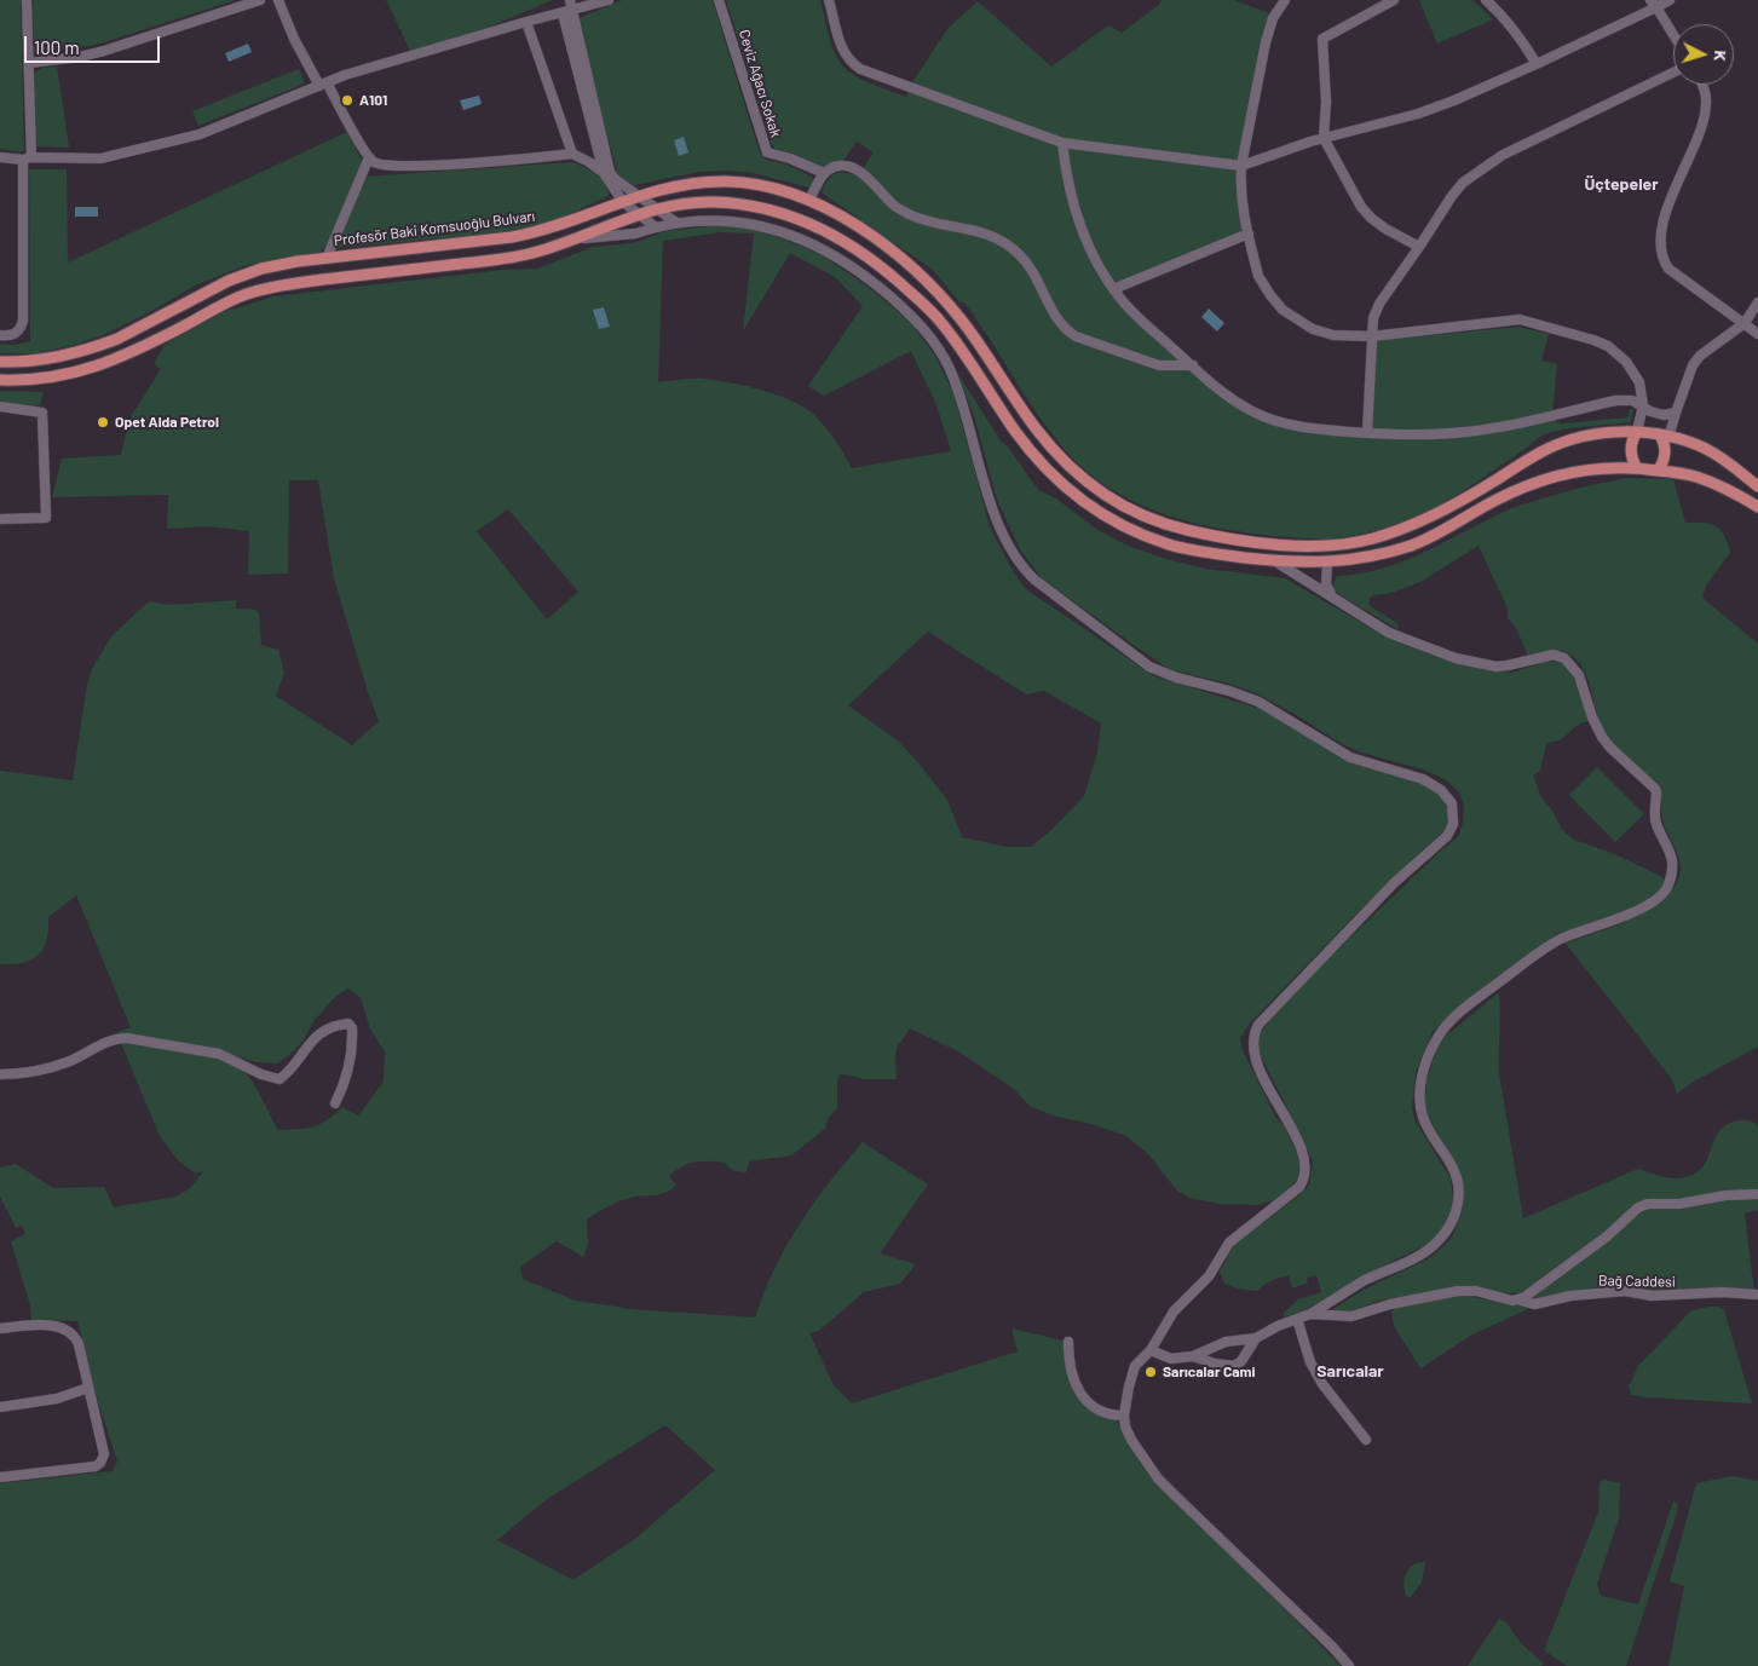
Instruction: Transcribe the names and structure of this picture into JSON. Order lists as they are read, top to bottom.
{
  "streets": {
    "main road": ["Profesör Baki Komsuoğlu Bulvarı"],
    "street": ["Ceviz Ağacı Sokak", "Bağ Caddesi"]
  },
  "districts": ["Üçtepeler", "Sarıcalar"],
  "places": ["A101", "Opet Alda Petrol", "Sarıcalar Cami"],
  "scale_bar": "100 m",
  "north": "right"
}
